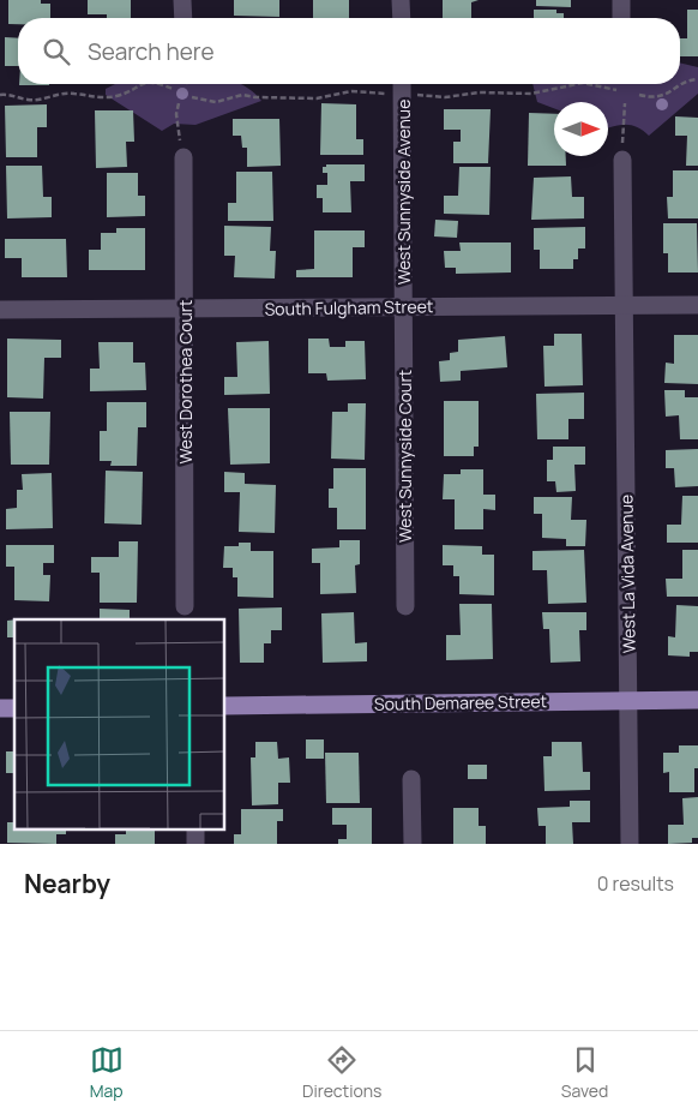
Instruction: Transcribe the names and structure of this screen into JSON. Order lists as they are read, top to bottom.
{
  "streets": {
    "main road": ["South Demaree Street"],
    "street": [
      "West Sunnyside Avenue",
      "South Fulgham Street",
      "West Dorothea Court",
      "West Sunnyside Court",
      "West La Vida Avenue"
    ]
  },
  "crossings": [
    ["West Sunnyside Avenue", "South Fulgham Street"],
    ["West Sunnyside Avenue", "West Sunnyside Court"],
    ["South Fulgham Street", "West Dorothea Court"],
    ["South Fulgham Street", "West Sunnyside Court"],
    ["South Fulgham Street", "West La Vida Avenue"],
    ["West La Vida Avenue", "South Demaree Street"]
  ],
  "north": "right",
  "page": {
    "search": "Search here",
    "heading": ["Nearby", "0 results"],
    "nav": ["Map", "Directions", "Saved"]
  }
}
